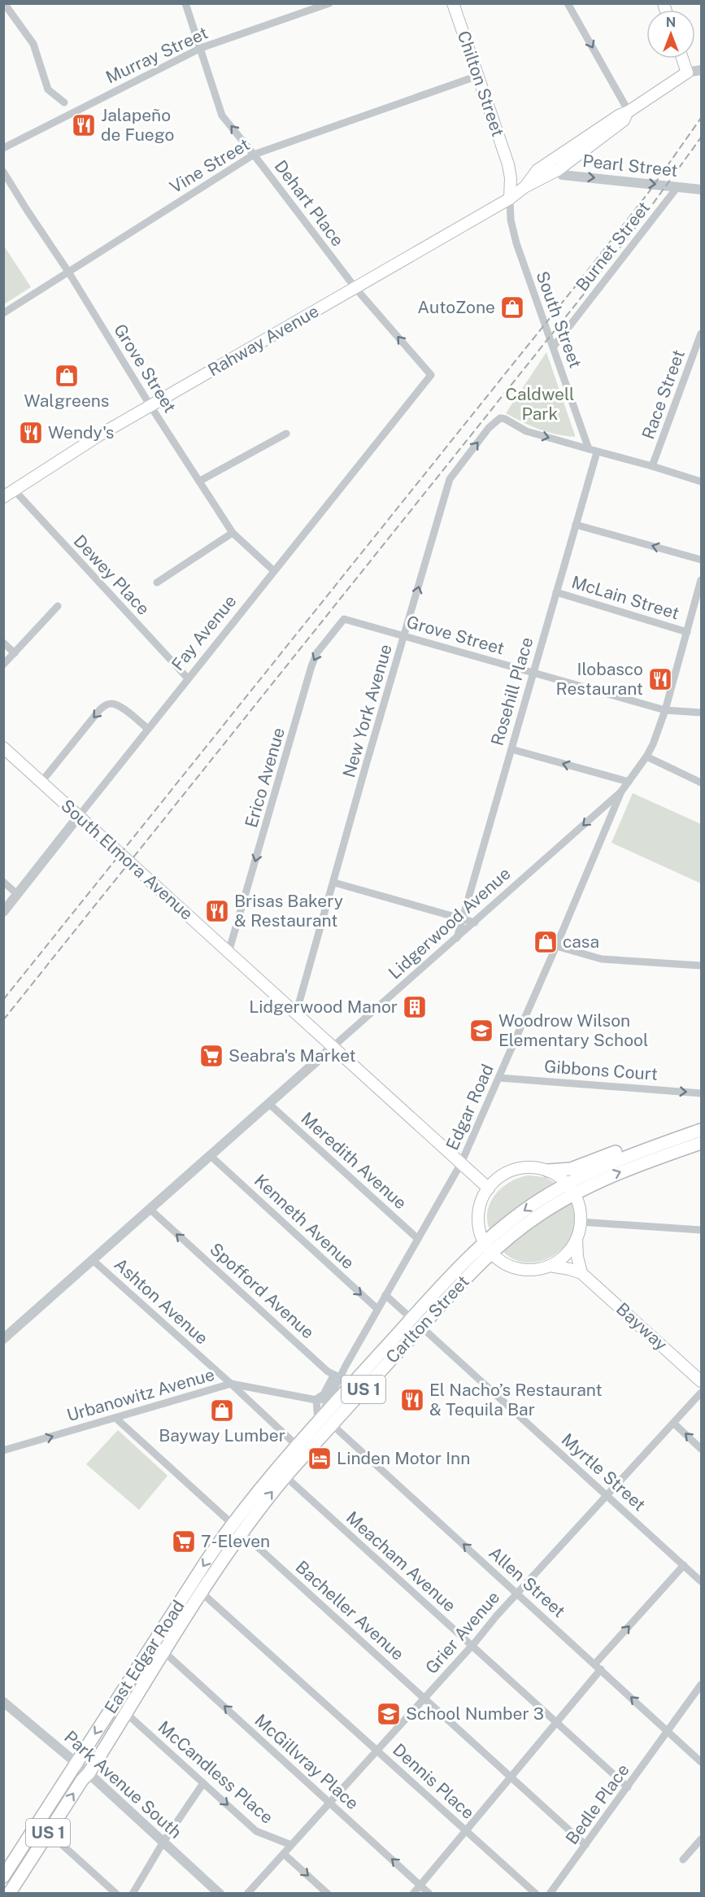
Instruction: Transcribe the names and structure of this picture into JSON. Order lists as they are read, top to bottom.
{
  "streets": {
    "highway": ["Carlton Street", "US 1", "East Edgar Road"],
    "main road": [
      "Chilton Street",
      "Rahway Avenue",
      "South Elmora Avenue",
      "Bayway"
    ],
    "street": [
      "Murray Street",
      "Vine Street",
      "Pearl Street",
      "Dehart Place",
      "Burnet Street",
      "South Street",
      "Grove Street",
      "Race Street",
      "Dewey Place",
      "McLain Street",
      "Fay Avenue",
      "Rosehill Place",
      "New York Avenue",
      "Erico Avenue",
      "Lidgerwood Avenue",
      "Gibbons Court",
      "Edgar Road",
      "Meredith Avenue",
      "Kenneth Avenue",
      "Spofford Avenue",
      "Ashton Avenue",
      "Urbanowitz Avenue",
      "Myrtle Street",
      "Meacham Avenue",
      "Allen Street",
      "Bacheller Avenue",
      "Grier Avenue",
      "McGillvray Place",
      "McCandless Place",
      "Dennis Place",
      "Park Avenue South",
      "Bedle Place"
    ]
  },
  "crossings": [
    ["Murray Street", "Dehart Place"],
    ["Chilton Street", "Vine Street"],
    ["Chilton Street", "South Street"],
    ["Chilton Street", "Rahway Avenue"],
    ["Vine Street", "Dehart Place"],
    ["Vine Street", "Grove Street"],
    ["Pearl Street", "Burnet Street"],
    ["Pearl Street", "Rahway Avenue"],
    ["Dehart Place", "Rahway Avenue"],
    ["Dehart Place", "Fay Avenue"],
    ["Burnet Street", "South Street"],
    ["South Street", "Rahway Avenue"],
    ["South Street", "Rosehill Place"],
    ["South Street", "New York Avenue"],
    ["Rahway Avenue", "Grove Street"],
    ["Rahway Avenue", "Dewey Place"],
    ["Grove Street", "Fay Avenue"],
    ["Grove Street", "Rosehill Place"],
    ["Grove Street", "New York Avenue"],
    ["Grove Street", "Erico Avenue"],
    ["Dewey Place", "Fay Avenue"],
    ["McLain Street", "Rosehill Place"],
    ["Fay Avenue", "South Elmora Avenue"],
    ["Rosehill Place", "New York Avenue"],
    ["Rosehill Place", "Lidgerwood Avenue"],
    ["New York Avenue", "South Elmora Avenue"],
    ["Erico Avenue", "South Elmora Avenue"],
    ["South Elmora Avenue", "Lidgerwood Avenue"],
    ["South Elmora Avenue", "Edgar Road"],
    ["Lidgerwood Avenue", "Edgar Road"],
    ["Lidgerwood Avenue", "Meredith Avenue"],
    ["Lidgerwood Avenue", "Kenneth Avenue"],
    ["Lidgerwood Avenue", "Spofford Avenue"],
    ["Lidgerwood Avenue", "Ashton Avenue"],
    ["Gibbons Court", "Edgar Road"],
    ["Edgar Road", "Meredith Avenue"],
    ["Edgar Road", "Kenneth Avenue"],
    ["Edgar Road", "Spofford Avenue"],
    ["Edgar Road", "US 1"],
    ["Edgar Road", "Urbanowitz Avenue"],
    ["Edgar Road", "Myrtle Street"],
    ["Ashton Avenue", "US 1"],
    ["Ashton Avenue", "Urbanowitz Avenue"],
    ["Ashton Avenue", "East Edgar Road"],
    ["Carlton Street", "US 1"],
    ["Carlton Street", "Myrtle Street"],
    ["Carlton Street", "Meacham Avenue"],
    ["Carlton Street", "Allen Street"],
    ["Carlton Street", "Bacheller Avenue"],
    ["Carlton Street", "East Edgar Road"],
    ["US 1", "Urbanowitz Avenue"],
    ["US 1", "Myrtle Street"],
    ["US 1", "East Edgar Road"],
    ["Urbanowitz Avenue", "Bacheller Avenue"],
    ["Myrtle Street", "Grier Avenue"],
    ["Meacham Avenue", "Grier Avenue"],
    ["Meacham Avenue", "Bedle Place"],
    ["Allen Street", "Grier Avenue"],
    ["Allen Street", "Bedle Place"],
    ["Bacheller Avenue", "Grier Avenue"],
    ["Bacheller Avenue", "East Edgar Road"],
    ["Bacheller Avenue", "Bedle Place"],
    ["Grier Avenue", "McGillvray Place"],
    ["Grier Avenue", "McCandless Place"],
    ["Grier Avenue", "Dennis Place"],
    ["East Edgar Road", "McGillvray Place"],
    ["East Edgar Road", "McCandless Place"],
    ["East Edgar Road", "Dennis Place"],
    ["East Edgar Road", "Park Avenue South"]
  ],
  "one_way": [
    "Pearl Street",
    "Dehart Place",
    "Erico Avenue",
    "Gibbons Court",
    "Kenneth Avenue",
    "Spofford Avenue",
    "Allen Street",
    "McGillvray Place",
    "McCandless Place"
  ],
  "parks": ["Caldwell Park"],
  "places": {
    "restaurant": [
      "Jalapeño de Fuego",
      "Wendy's",
      "Ilobasco Restaurant",
      "Brisas Bakery & Restaurant",
      "El Nacho’s Restaurant & Tequila Bar"
    ],
    "shop": [
      "AutoZone",
      "Walgreens",
      "casa",
      "Bayway Lumber"
    ],
    "building": ["Lidgerwood Manor"],
    "school or university": ["Woodrow Wilson Elementary School", "School Number 3"],
    "supermarket": ["Seabra's Market", "7-Eleven"],
    "hotel": ["Linden Motor Inn"]
  },
  "north": "top"
}
